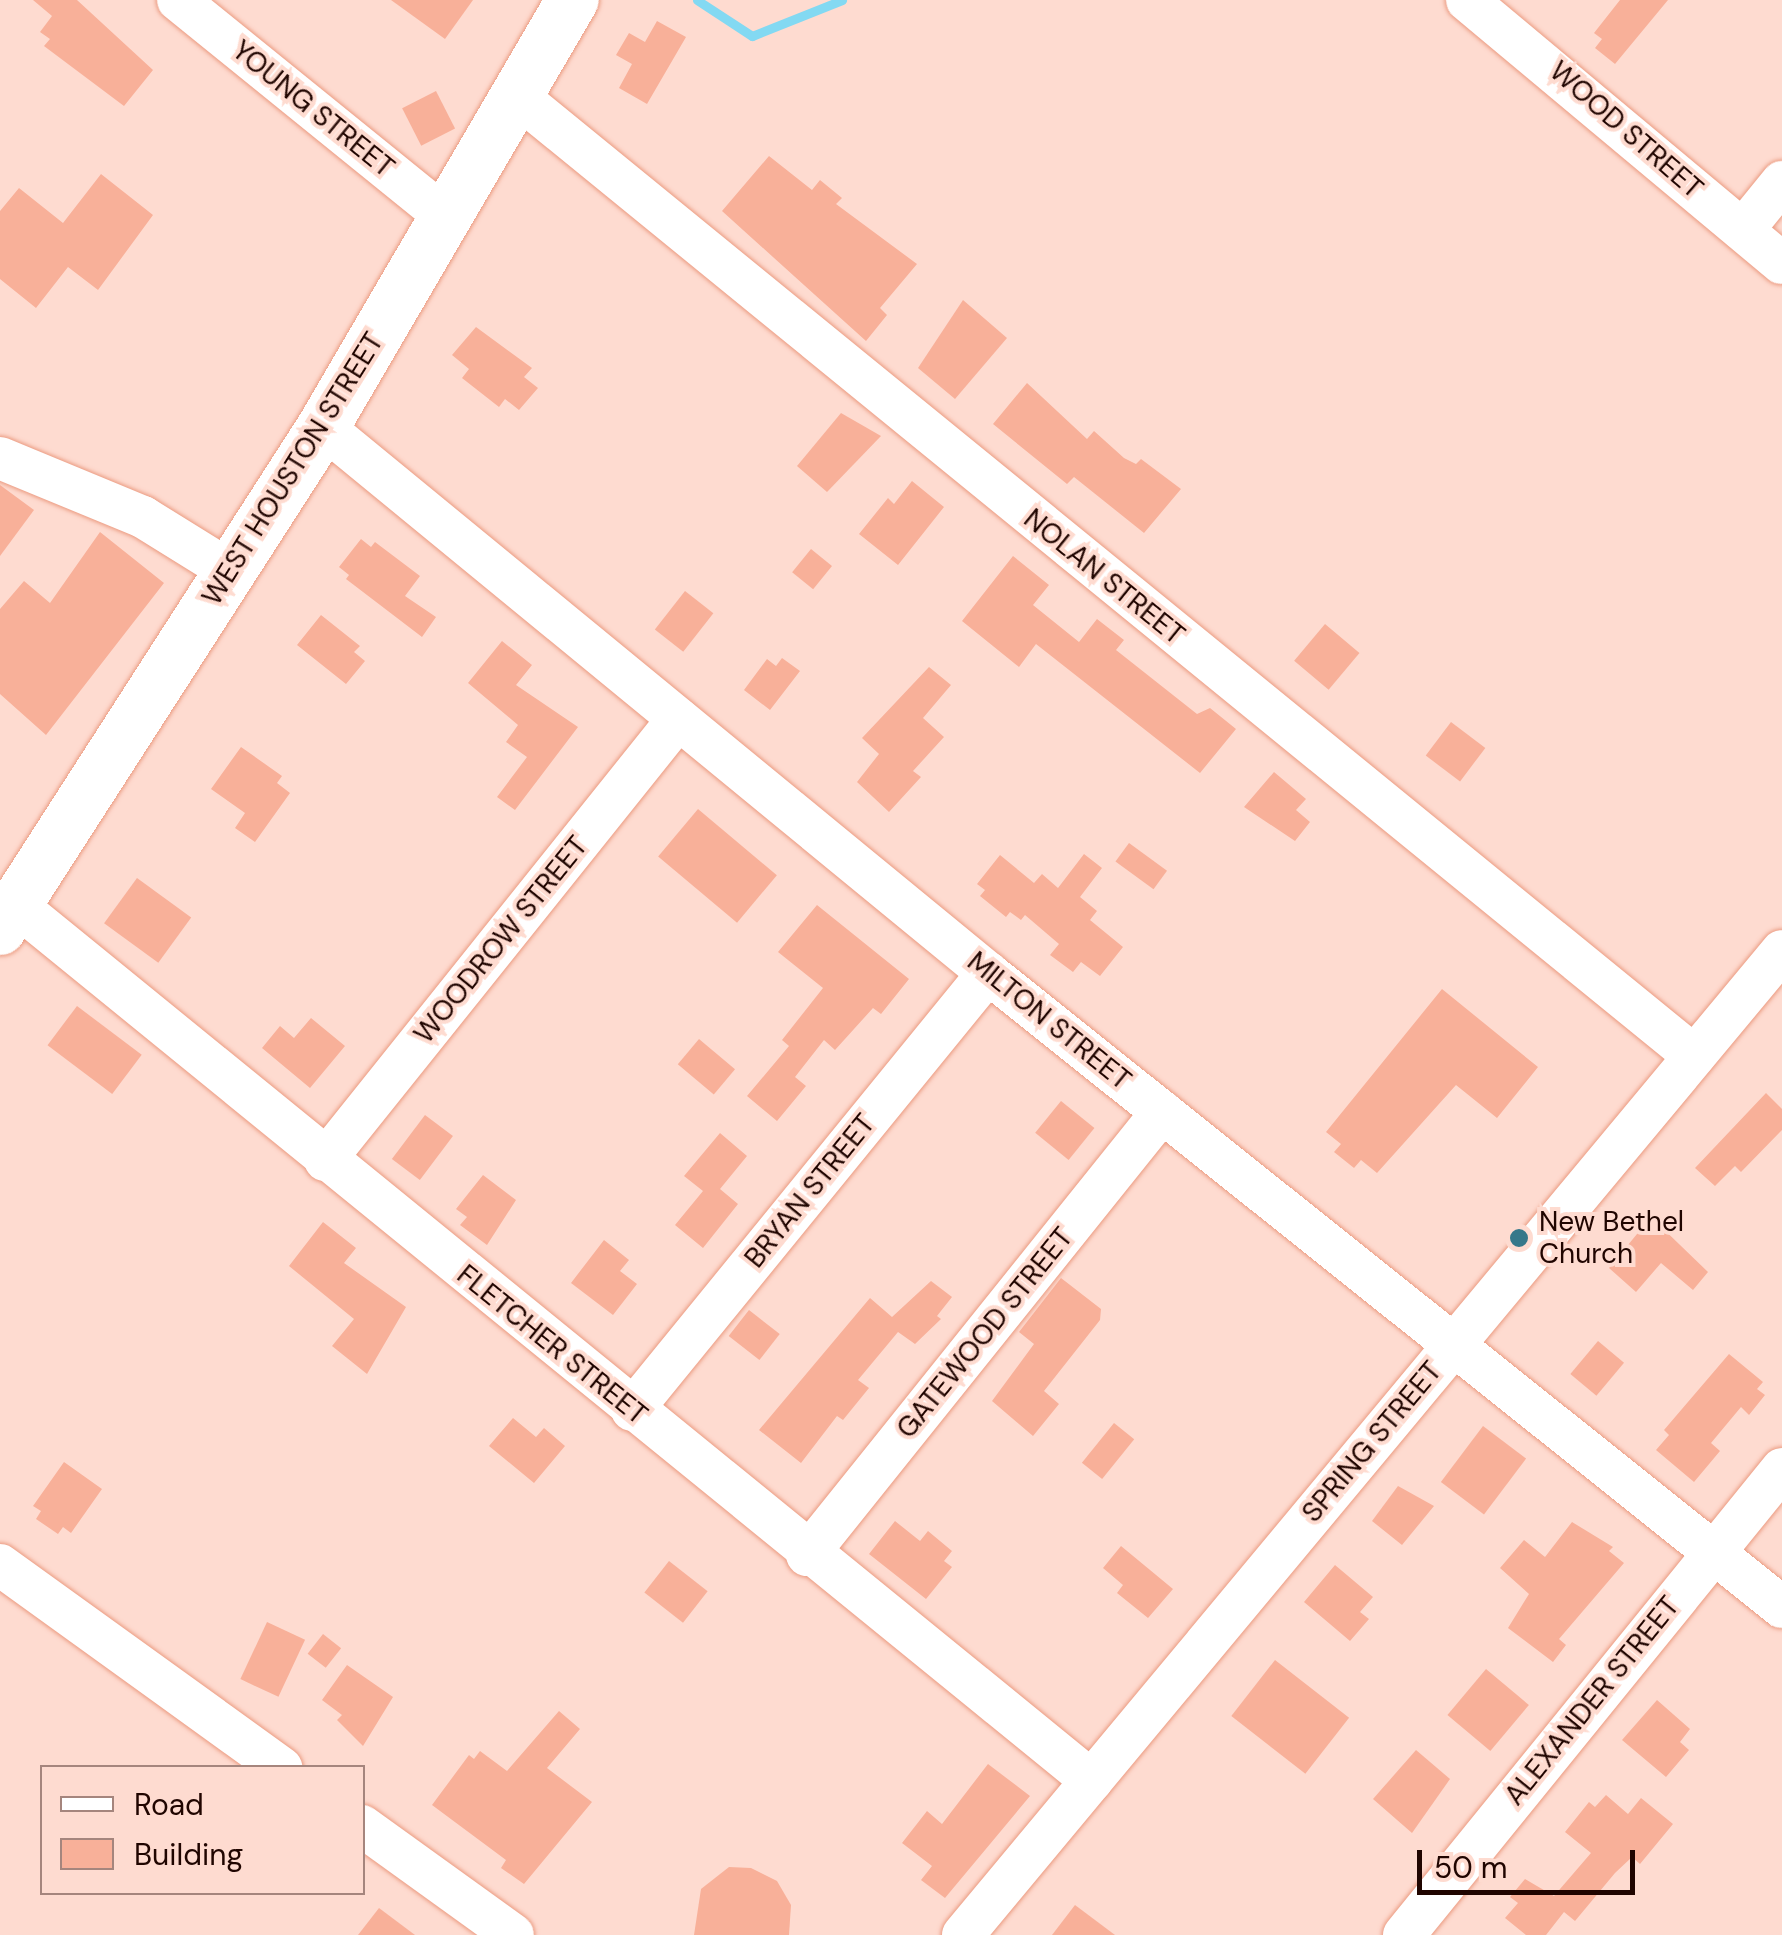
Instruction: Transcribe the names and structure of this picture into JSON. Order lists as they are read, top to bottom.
{
  "streets": {
    "main road": ["WEST HOUSTON STREET"],
    "street": [
      "YOUNG STREET",
      "WOOD STREET",
      "NOLAN STREET",
      "WOODROW STREET",
      "MILTON STREET",
      "BRYAN STREET",
      "GATEWOOD STREET",
      "FLETCHER STREET",
      "SPRING STREET",
      "ALEXANDER STREET"
    ]
  },
  "crossings": [
    ["YOUNG STREET", "WEST HOUSTON STREET"],
    ["WEST HOUSTON STREET", "NOLAN STREET"],
    ["WEST HOUSTON STREET", "MILTON STREET"],
    ["WEST HOUSTON STREET", "FLETCHER STREET"],
    ["NOLAN STREET", "SPRING STREET"],
    ["WOODROW STREET", "MILTON STREET"],
    ["WOODROW STREET", "FLETCHER STREET"],
    ["MILTON STREET", "BRYAN STREET"],
    ["MILTON STREET", "GATEWOOD STREET"],
    ["MILTON STREET", "SPRING STREET"],
    ["MILTON STREET", "ALEXANDER STREET"],
    ["BRYAN STREET", "FLETCHER STREET"],
    ["GATEWOOD STREET", "FLETCHER STREET"],
    ["FLETCHER STREET", "SPRING STREET"]
  ],
  "places": ["New Bethel Church"],
  "legend": ["Road", "Building"],
  "scale_bar": "50 m"
}
